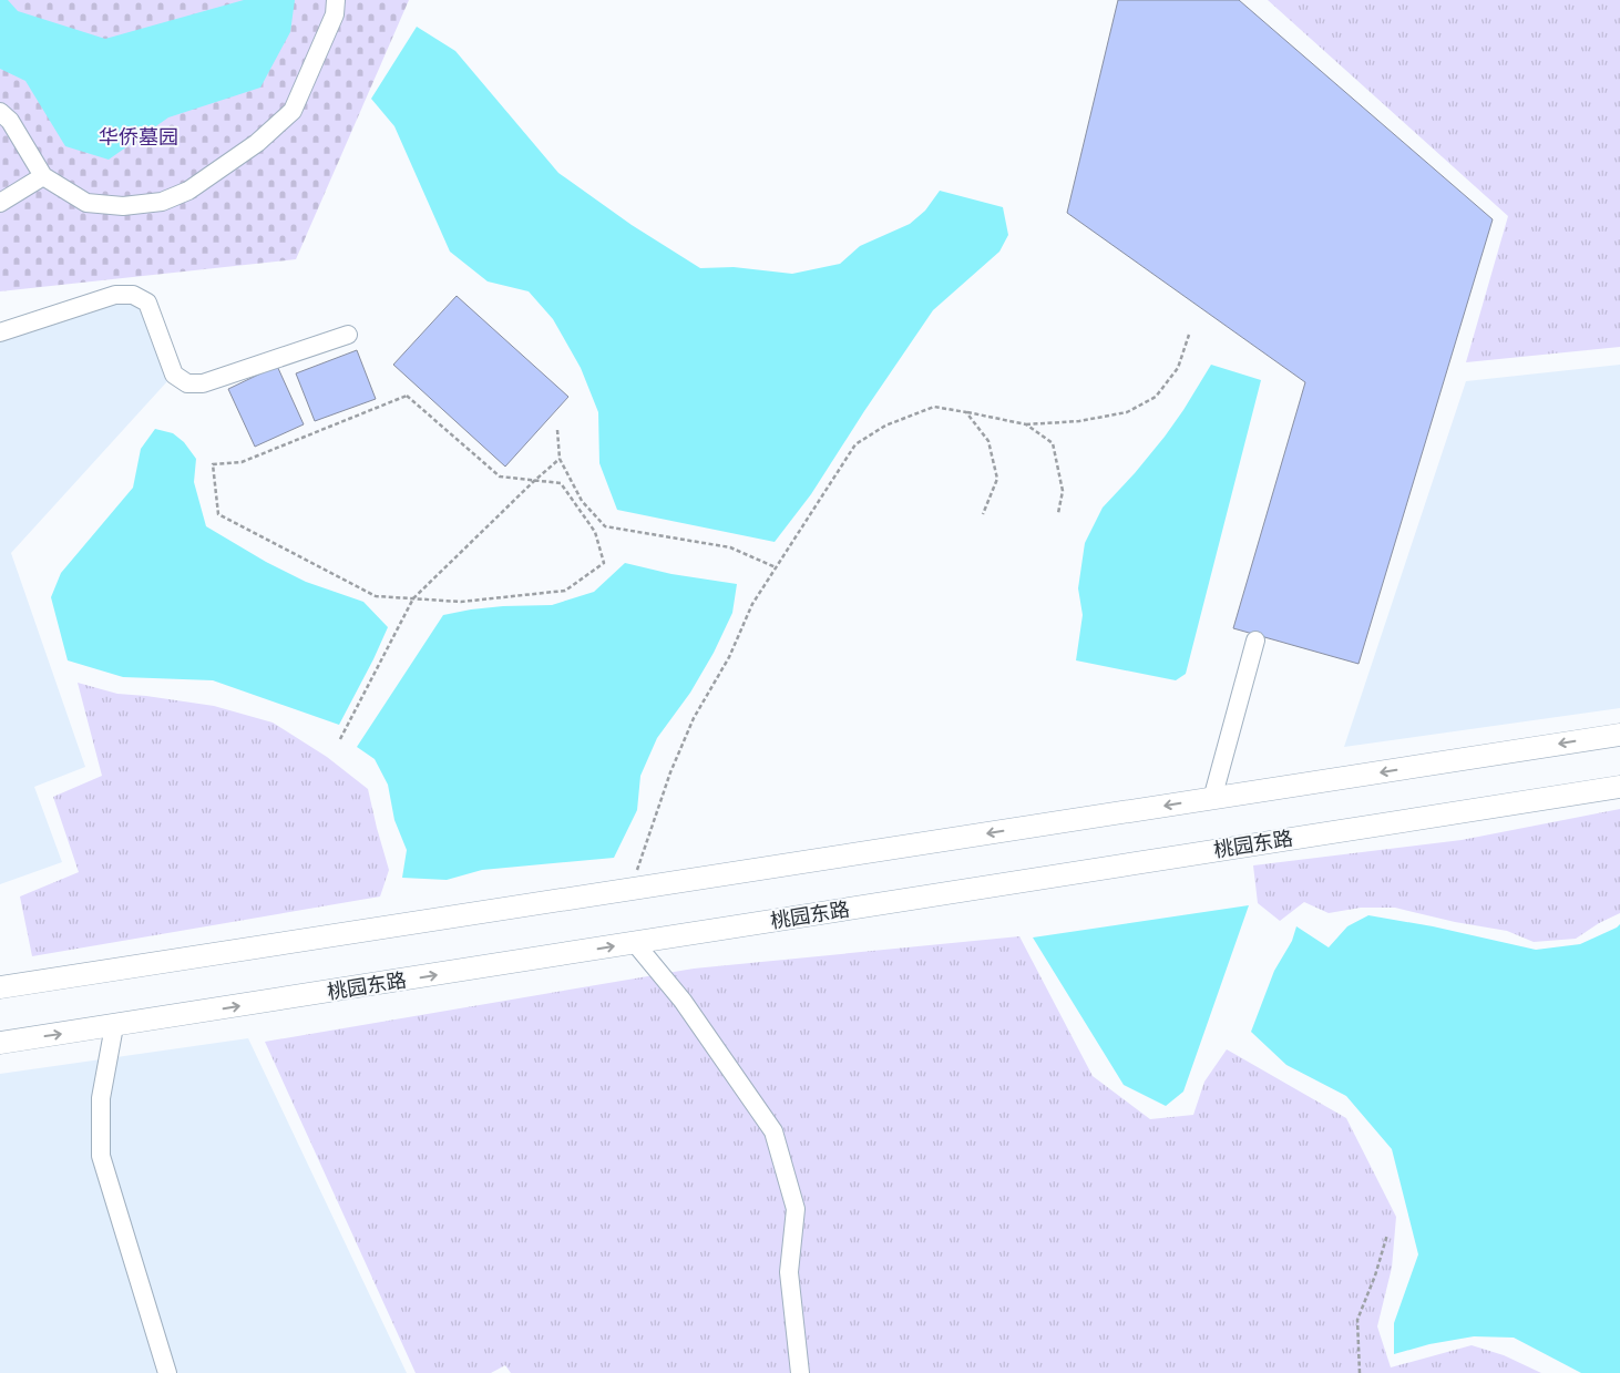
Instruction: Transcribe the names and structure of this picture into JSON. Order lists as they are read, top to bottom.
{
  "streets": {
    "main road": ["桃园东路"]
  },
  "parks": ["华侨墓园"]
}
